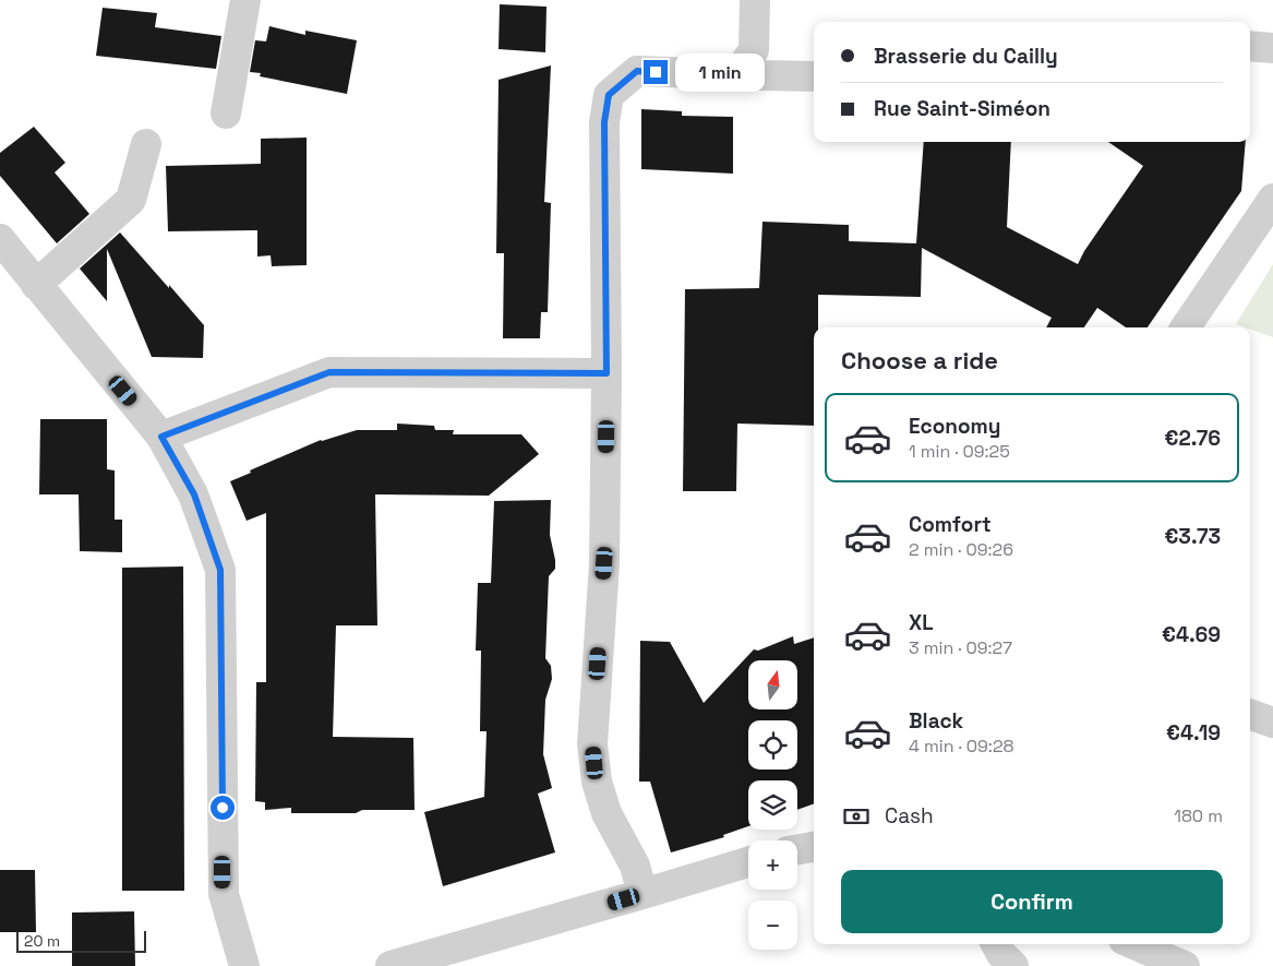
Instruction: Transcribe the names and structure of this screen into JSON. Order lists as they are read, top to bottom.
{
  "scale_bar": "20 m",
  "north": "top",
  "page": {
    "banner": ["Brasserie du Cailly", "Rue Saint-Siméon"],
    "bubble": "1 min",
    "heading": "Choose a ride",
    "list": [
      {
        "name": "Economy",
        "note": "1 min · 09:25",
        "value": "€2.76"
      },
      {
        "name": "Comfort",
        "note": "2 min · 09:26",
        "value": "€3.73"
      },
      {
        "name": "XL",
        "note": "3 min · 09:27",
        "value": "€4.69"
      },
      {
        "name": "Black",
        "note": "4 min · 09:28",
        "value": "€4.19"
      }
    ],
    "map_buttons": ["+", "−"],
    "pay": ["Cash", "180 m"],
    "buttons": "Confirm",
    "scale": "20 m"
  }
}
